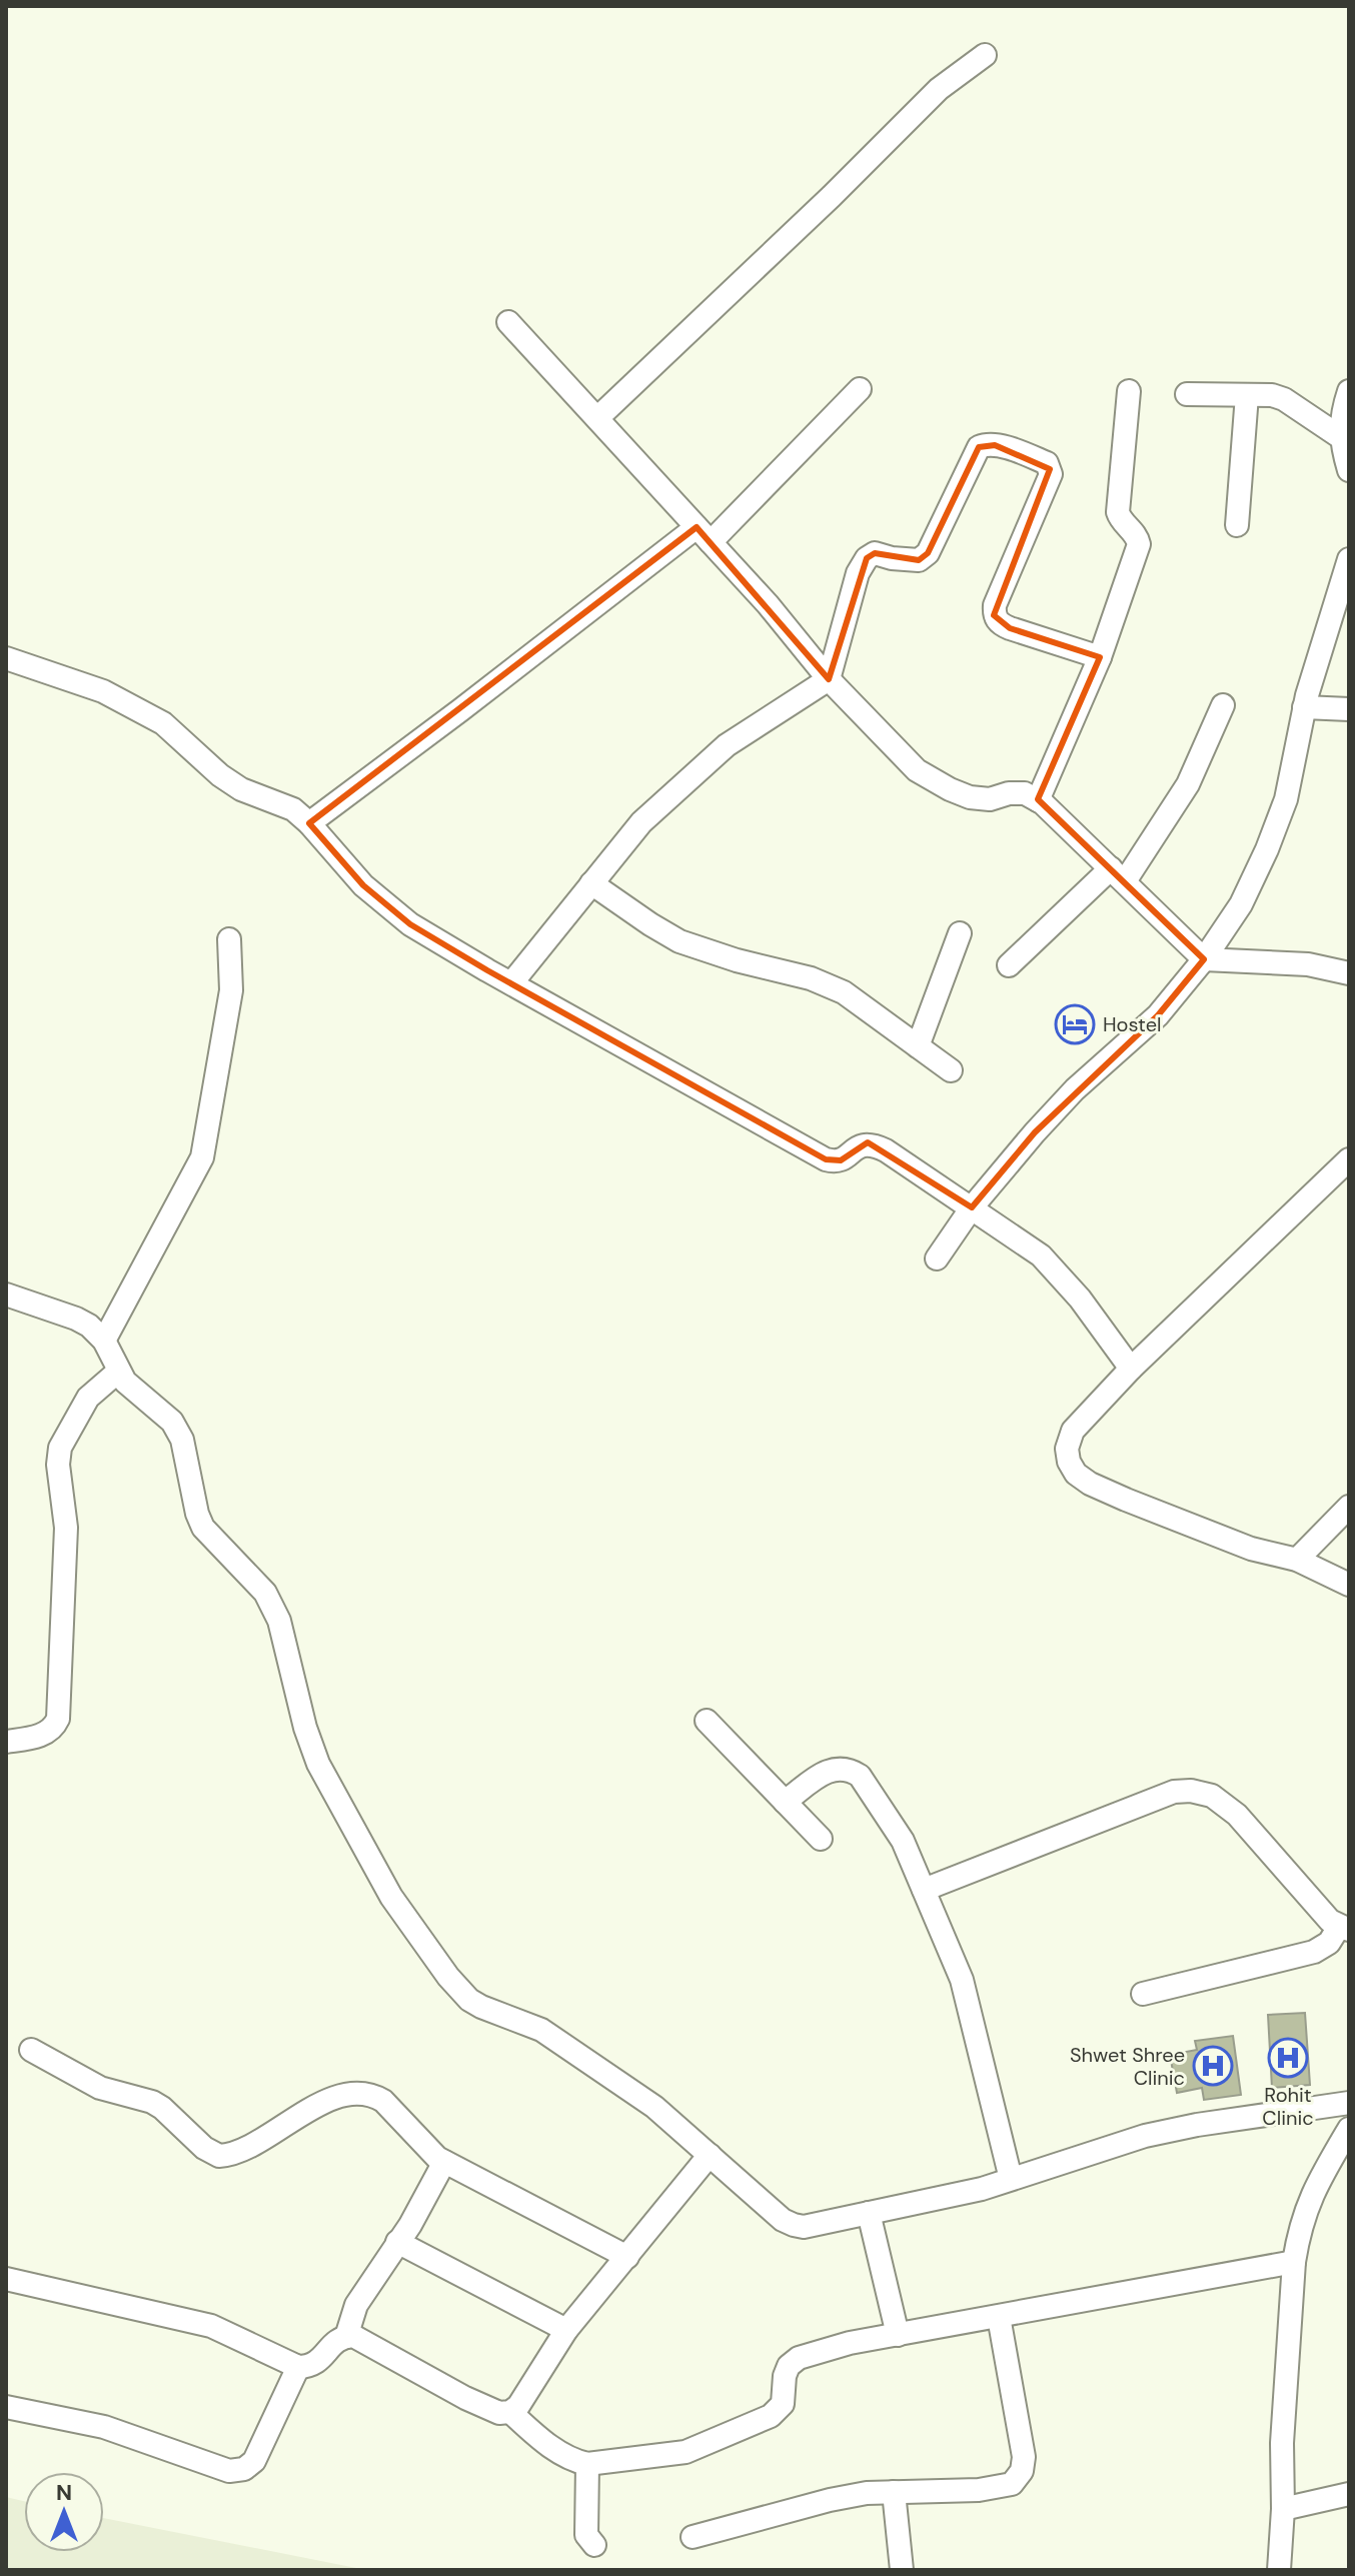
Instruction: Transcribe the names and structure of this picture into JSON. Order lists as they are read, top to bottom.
{
  "places": {
    "hotel": ["Hostel"],
    "hospital": ["Rohit Clinic", "Shwet Shree Clinic"]
  },
  "north": "top"
}
